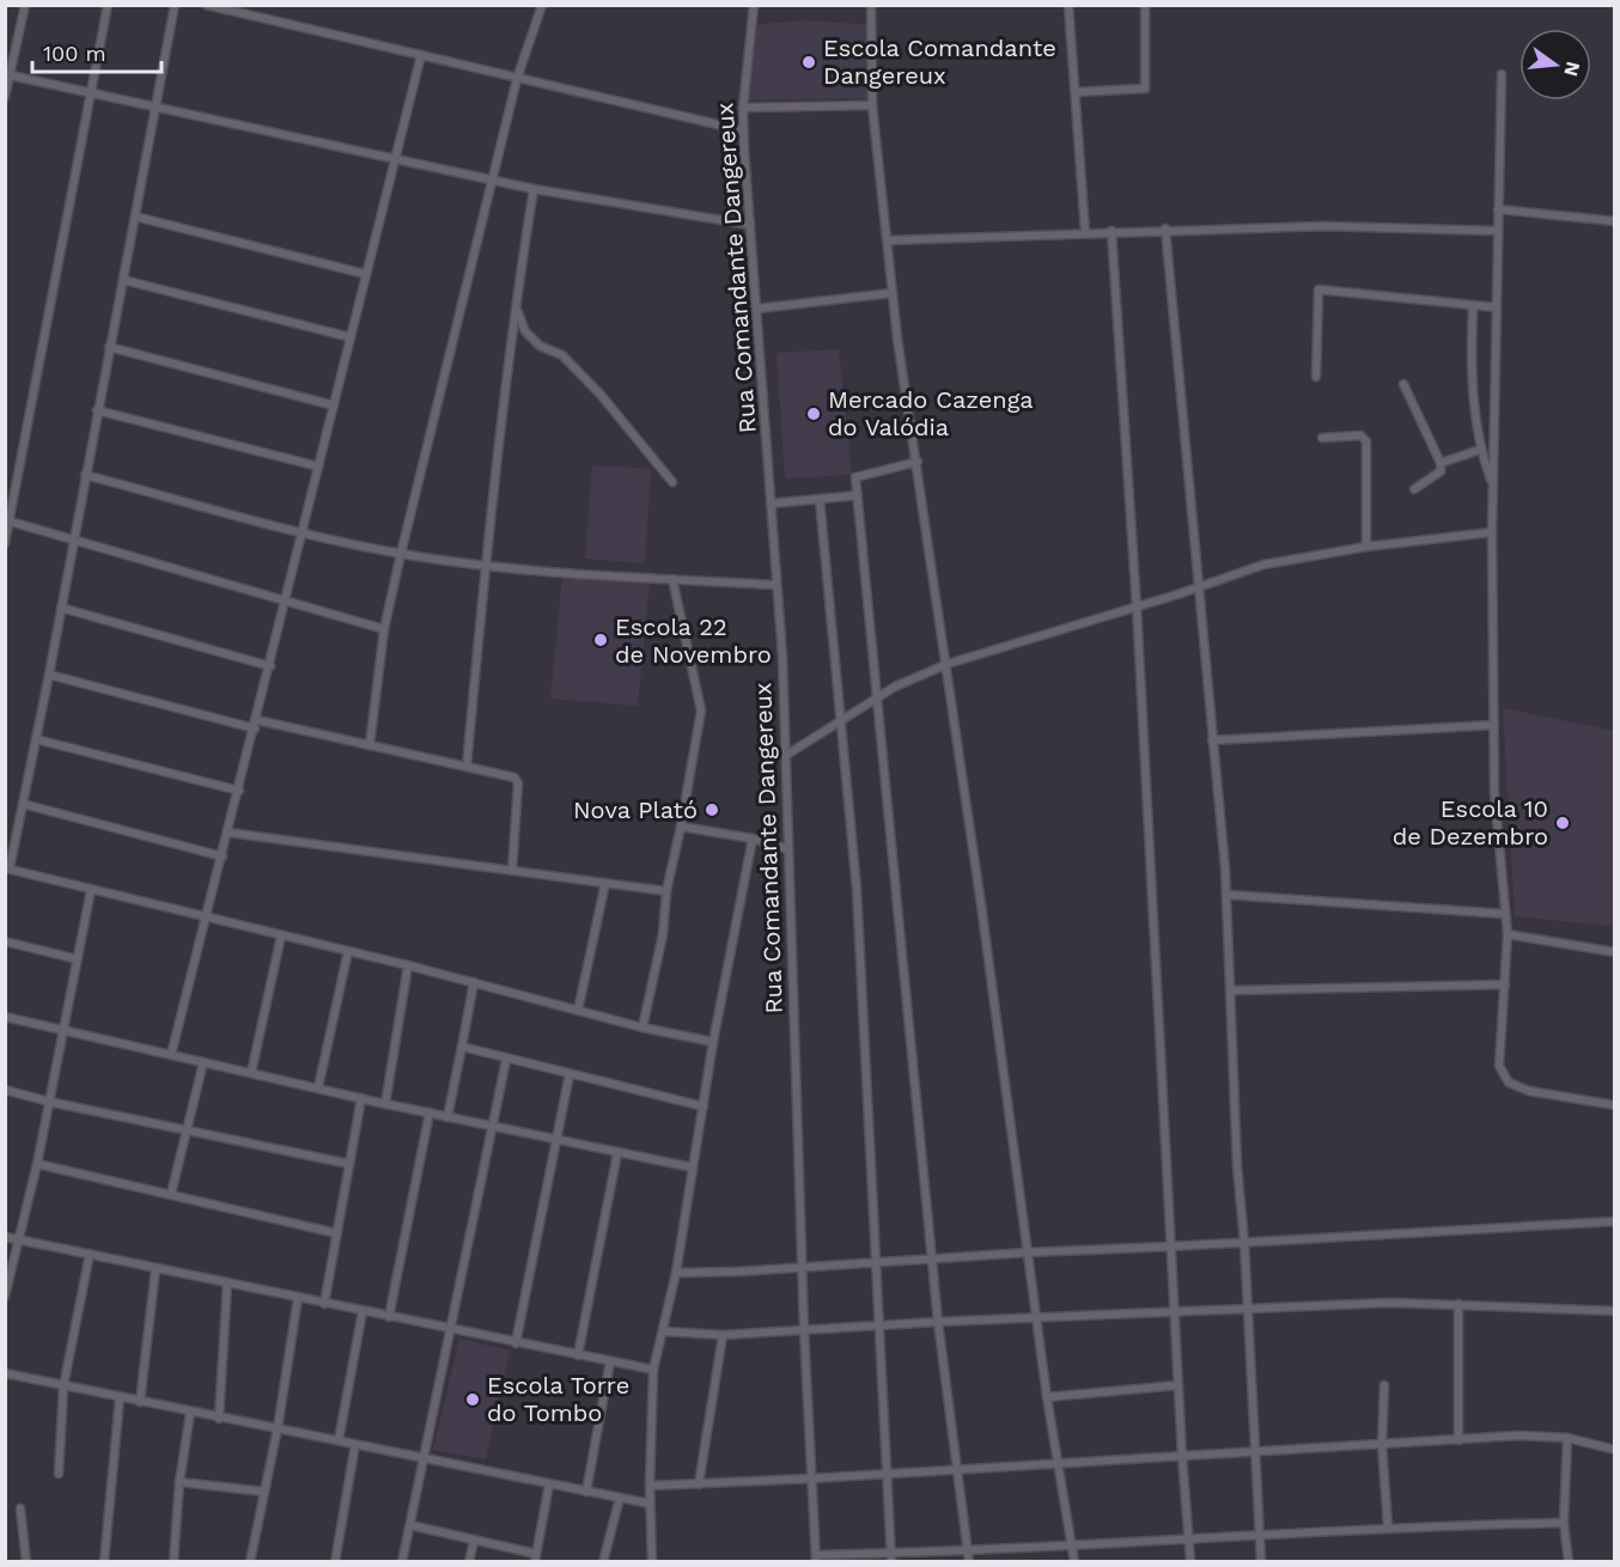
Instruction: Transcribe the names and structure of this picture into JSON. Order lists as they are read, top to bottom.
{
  "streets": {
    "street": ["Rua Comandante Dangereux"]
  },
  "places": [
    "Escola Comandante Dangereux",
    "Mercado Cazenga do Valódia",
    "Escola 22 de Novembro",
    "Nova Plató",
    "Escola 10 de Dezembro",
    "Escola Torre do Tombo"
  ],
  "scale_bar": "100 m",
  "north": "right"
}
